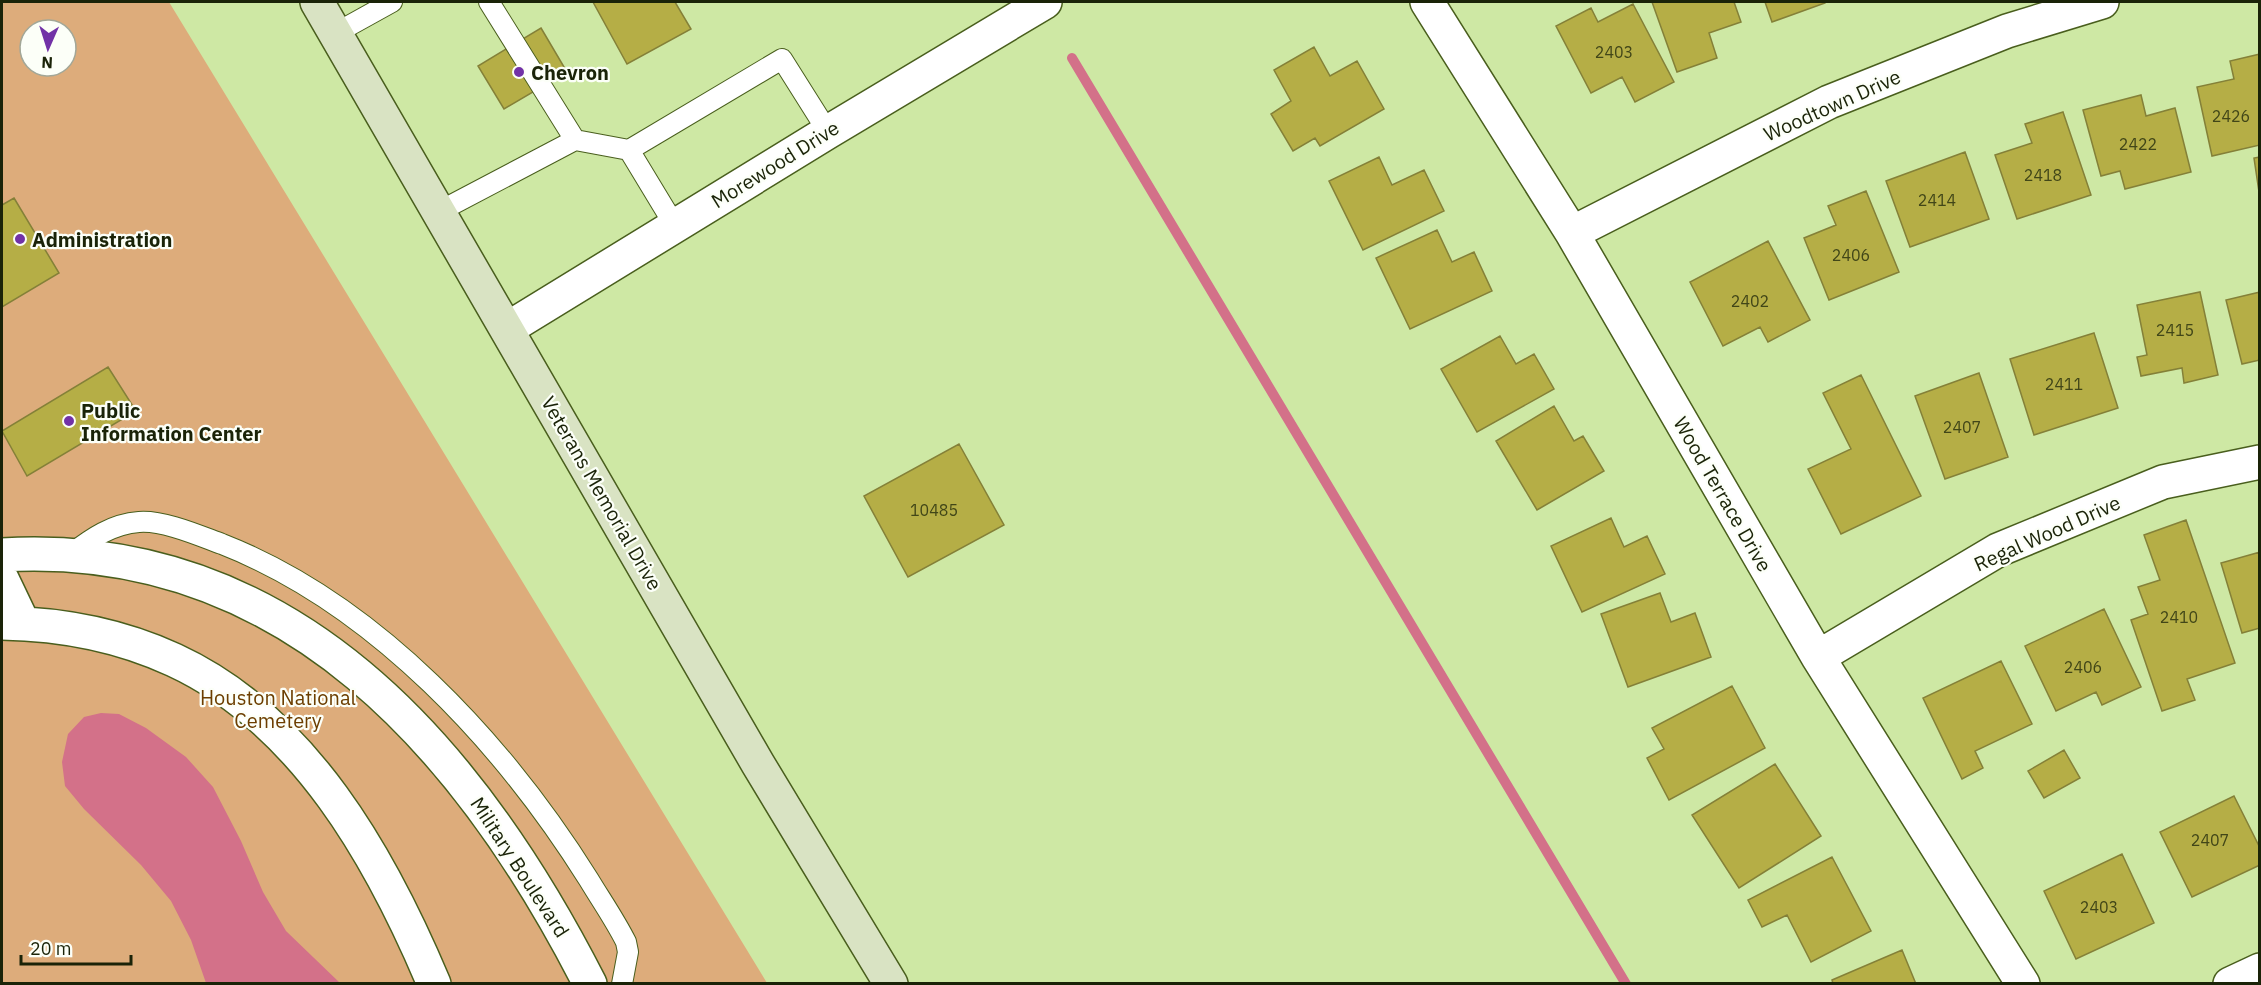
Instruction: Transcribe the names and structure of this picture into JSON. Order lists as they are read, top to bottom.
{
  "streets": {
    "main road": ["Veterans Memorial Drive"],
    "street": [
      "Woodtown Drive",
      "Morewood Drive",
      "Wood Terrace Drive",
      "Regal Wood Drive",
      "Military Boulevard"
    ]
  },
  "crossings": [
    ["Woodtown Drive", "Wood Terrace Drive"],
    ["Morewood Drive", "Veterans Memorial Drive"],
    ["Wood Terrace Drive", "Regal Wood Drive"]
  ],
  "parks": ["Houston National Cemetery"],
  "places": ["Chevron", "Administration", "Public Information Center"],
  "house_numbers": [
    "2403",
    "2426",
    "2422",
    "2418",
    "2414",
    "2406",
    "2402",
    "2415",
    "2411",
    "2407",
    "10485",
    "2410",
    "2406",
    "2407",
    "2403"
  ],
  "scale_bar": "20 m",
  "north": "bottom"
}
